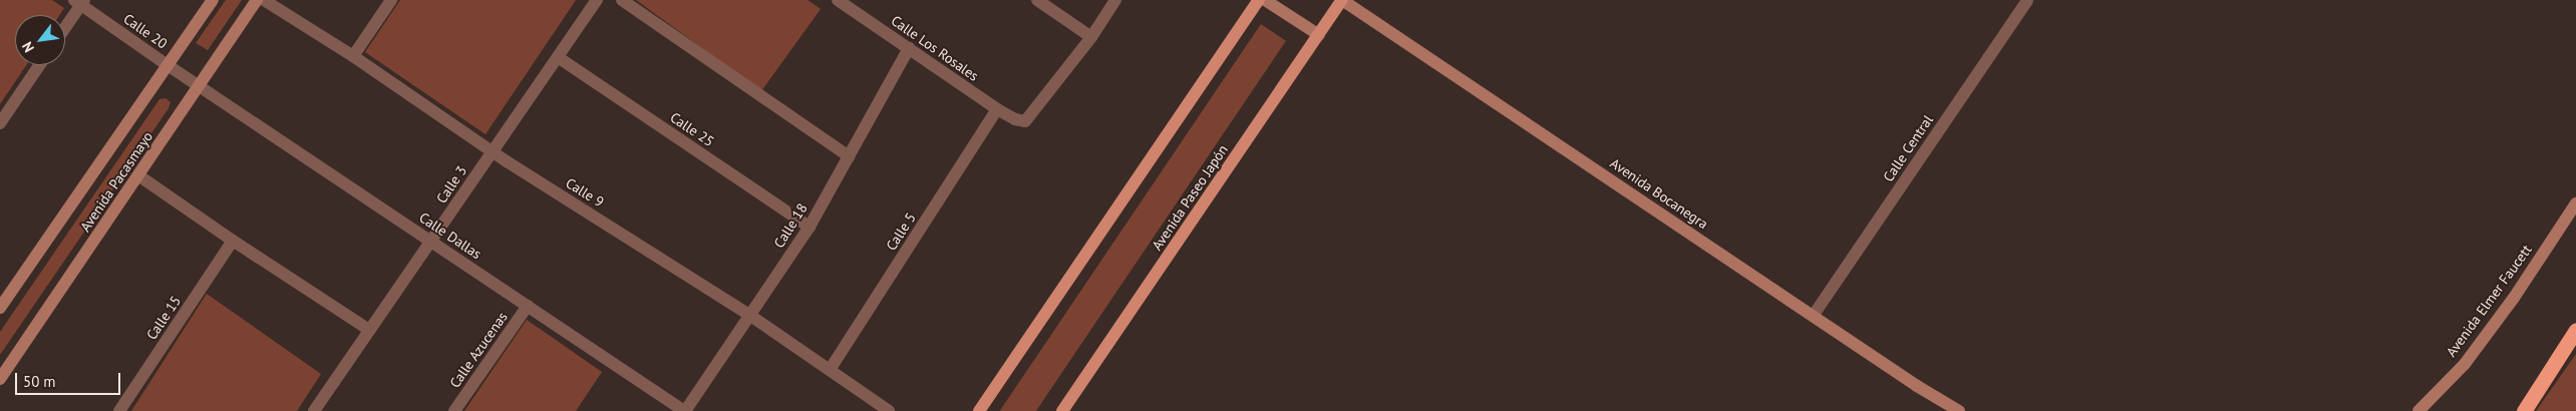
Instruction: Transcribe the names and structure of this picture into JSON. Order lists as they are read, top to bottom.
{
  "streets": {
    "main road": ["Avenida Paseo Japón"],
    "street": [
      "Calle 20",
      "Calle Los Rosales",
      "Calle 25",
      "Calle Central",
      "Avenida Pacasmayo",
      "Calle 3",
      "Calle 9",
      "Avenida Bocanegra",
      "Calle 18",
      "Calle 5",
      "Calle Dallas",
      "Avenida Elmer Faucett",
      "Calle 15",
      "Calle Azucenas"
    ]
  },
  "crossings": [
    ["Calle 20", "Avenida Pacasmayo"],
    ["Calle 20", "Calle Dallas"],
    ["Calle Los Rosales", "Calle 18"],
    ["Calle Los Rosales", "Calle 5"],
    ["Calle 25", "Calle 3"],
    ["Calle 25", "Calle 18"],
    ["Calle Central", "Avenida Bocanegra"],
    ["Avenida Pacasmayo", "Calle Dallas"],
    ["Calle 3", "Calle 9"],
    ["Calle 3", "Calle Dallas"],
    ["Calle 9", "Calle 18"],
    ["Calle 9", "Calle 5"],
    ["Avenida Bocanegra", "Avenida Paseo Japón"],
    ["Calle 18", "Calle Dallas"],
    ["Calle Dallas", "Calle Azucenas"]
  ],
  "scale_bar": "50 m",
  "north": "bottom left"
}
